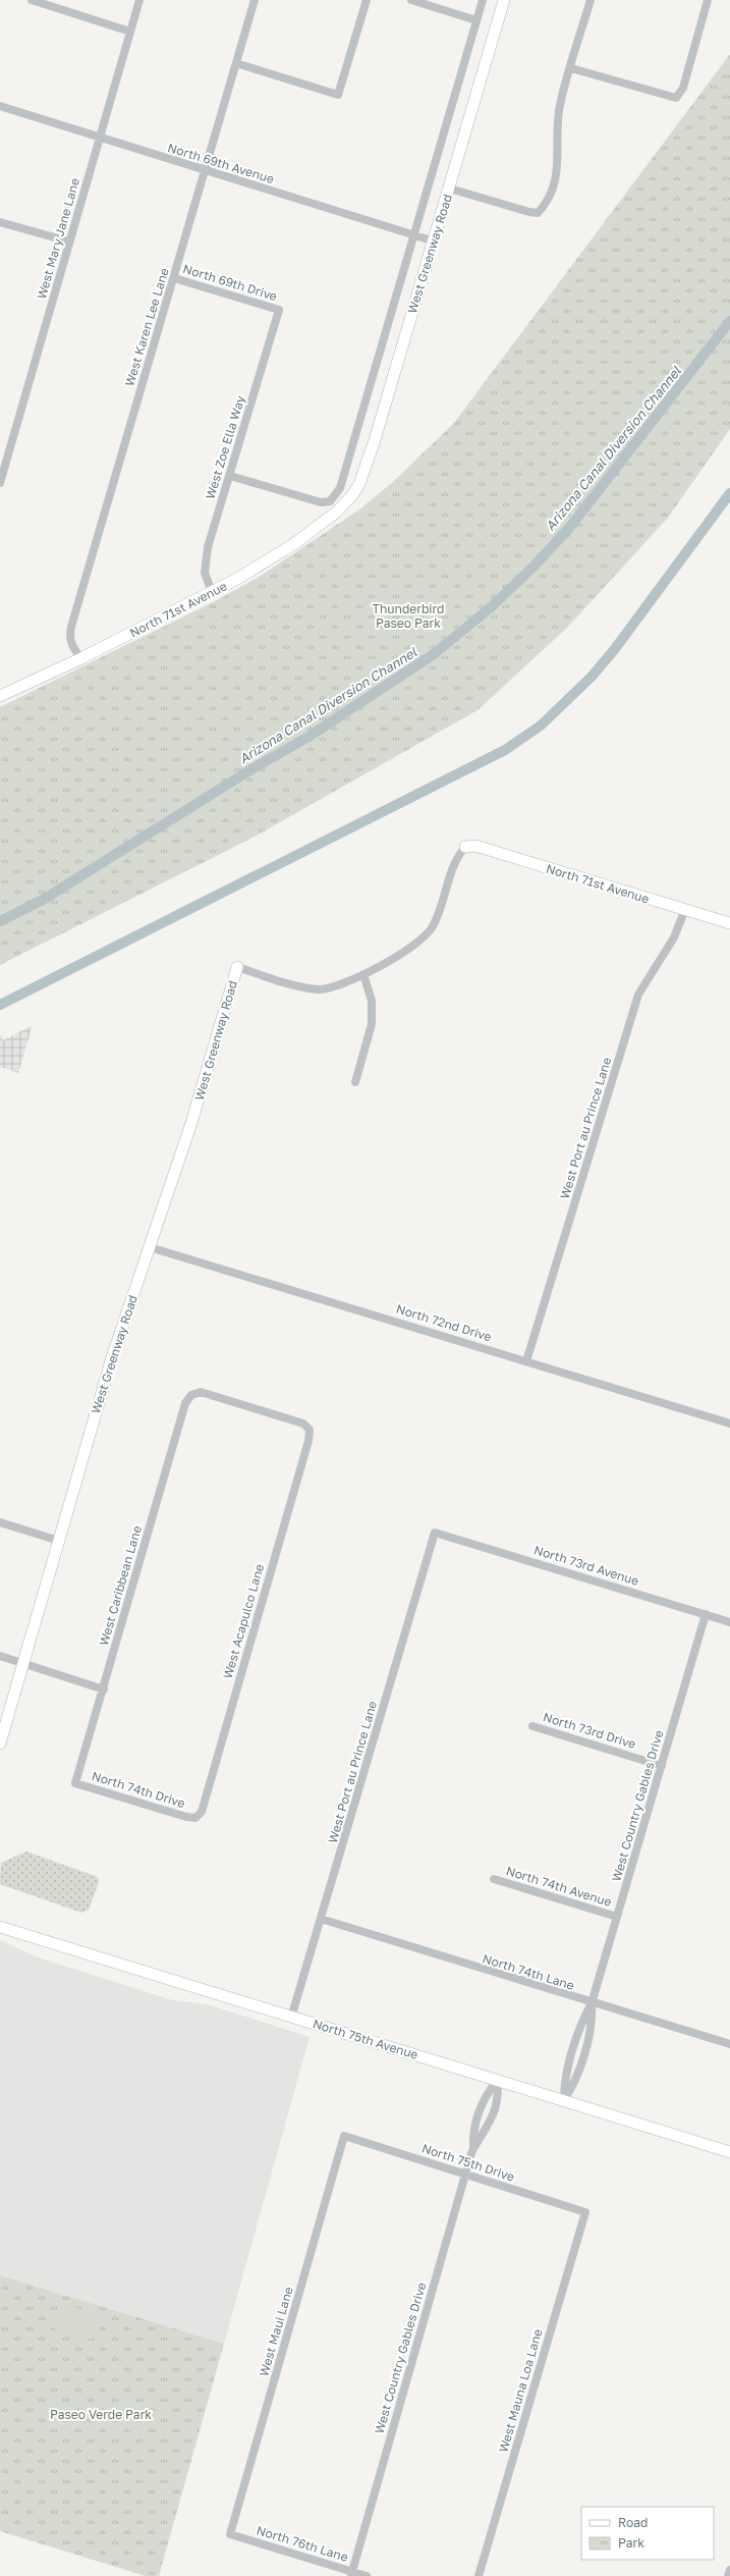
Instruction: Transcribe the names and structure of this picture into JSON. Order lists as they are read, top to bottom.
{
  "streets": {
    "street": [
      "North 69th Avenue",
      "West Mary Jane Lane",
      "West Greenway Road",
      "North 69th Drive",
      "West Karen Lee Lane",
      "West Zoe Ella Way",
      "North 71st Avenue",
      "West Port au Prince Lane",
      "North 72nd Drive",
      "North 73rd Avenue",
      "West Caribbean Lane",
      "West Acapulco Lane",
      "North 73rd Drive",
      "North 74th Drive",
      "West Country Gables Drive",
      "North 74th Avenue",
      "North 74th Lane",
      "North 75th Avenue",
      "North 75th Drive",
      "West Maui Lane",
      "West Mauna Loa Lane",
      "North 76th Lane"
    ]
  },
  "crossings": [
    ["North 69th Avenue", "West Mary Jane Lane"],
    ["North 69th Avenue", "West Greenway Road"],
    ["North 69th Avenue", "West Karen Lee Lane"],
    ["West Greenway Road", "West Zoe Ella Way"],
    ["West Greenway Road", "North 71st Avenue"],
    ["West Greenway Road", "North 72nd Drive"],
    ["North 69th Drive", "West Karen Lee Lane"],
    ["North 69th Drive", "West Zoe Ella Way"],
    ["West Karen Lee Lane", "North 71st Avenue"],
    ["West Zoe Ella Way", "North 71st Avenue"],
    ["North 71st Avenue", "West Port au Prince Lane"],
    ["West Port au Prince Lane", "North 72nd Drive"],
    ["West Port au Prince Lane", "North 73rd Avenue"],
    ["West Port au Prince Lane", "North 74th Lane"],
    ["West Port au Prince Lane", "North 75th Avenue"],
    ["North 73rd Avenue", "West Country Gables Drive"],
    ["West Caribbean Lane", "West Acapulco Lane"],
    ["West Caribbean Lane", "North 74th Drive"],
    ["West Acapulco Lane", "North 74th Drive"],
    ["North 73rd Drive", "West Country Gables Drive"],
    ["West Country Gables Drive", "North 74th Avenue"],
    ["West Country Gables Drive", "North 74th Lane"],
    ["West Country Gables Drive", "North 75th Avenue"],
    ["West Country Gables Drive", "North 75th Drive"],
    ["West Country Gables Drive", "North 76th Lane"],
    ["North 75th Drive", "West Maui Lane"],
    ["North 75th Drive", "West Mauna Loa Lane"],
    ["West Maui Lane", "North 76th Lane"]
  ],
  "water": ["Arizona Canal Diversion Channel"],
  "parks": ["Thunderbird Paseo Park", "Paseo Verde Park"],
  "legend": ["Road", "Park"]
}
